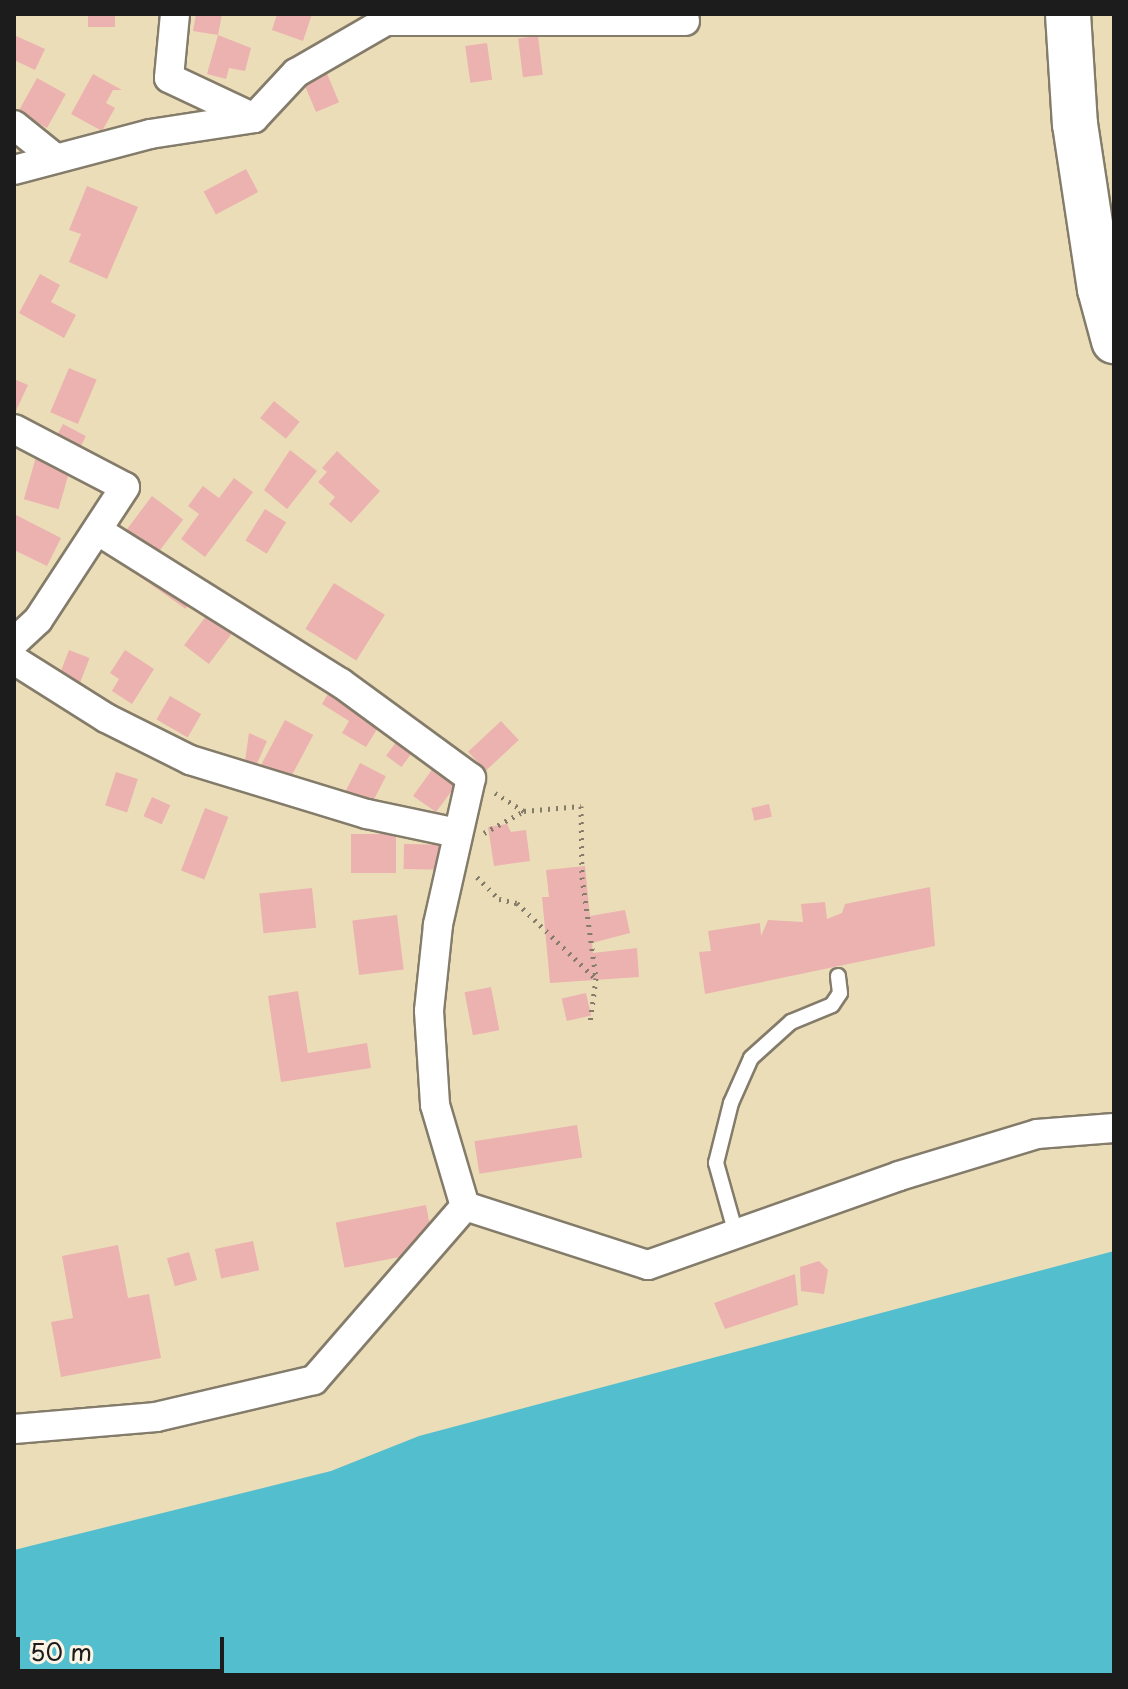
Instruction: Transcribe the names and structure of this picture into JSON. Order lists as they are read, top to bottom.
{
  "scale_bar": "50 m"
}
